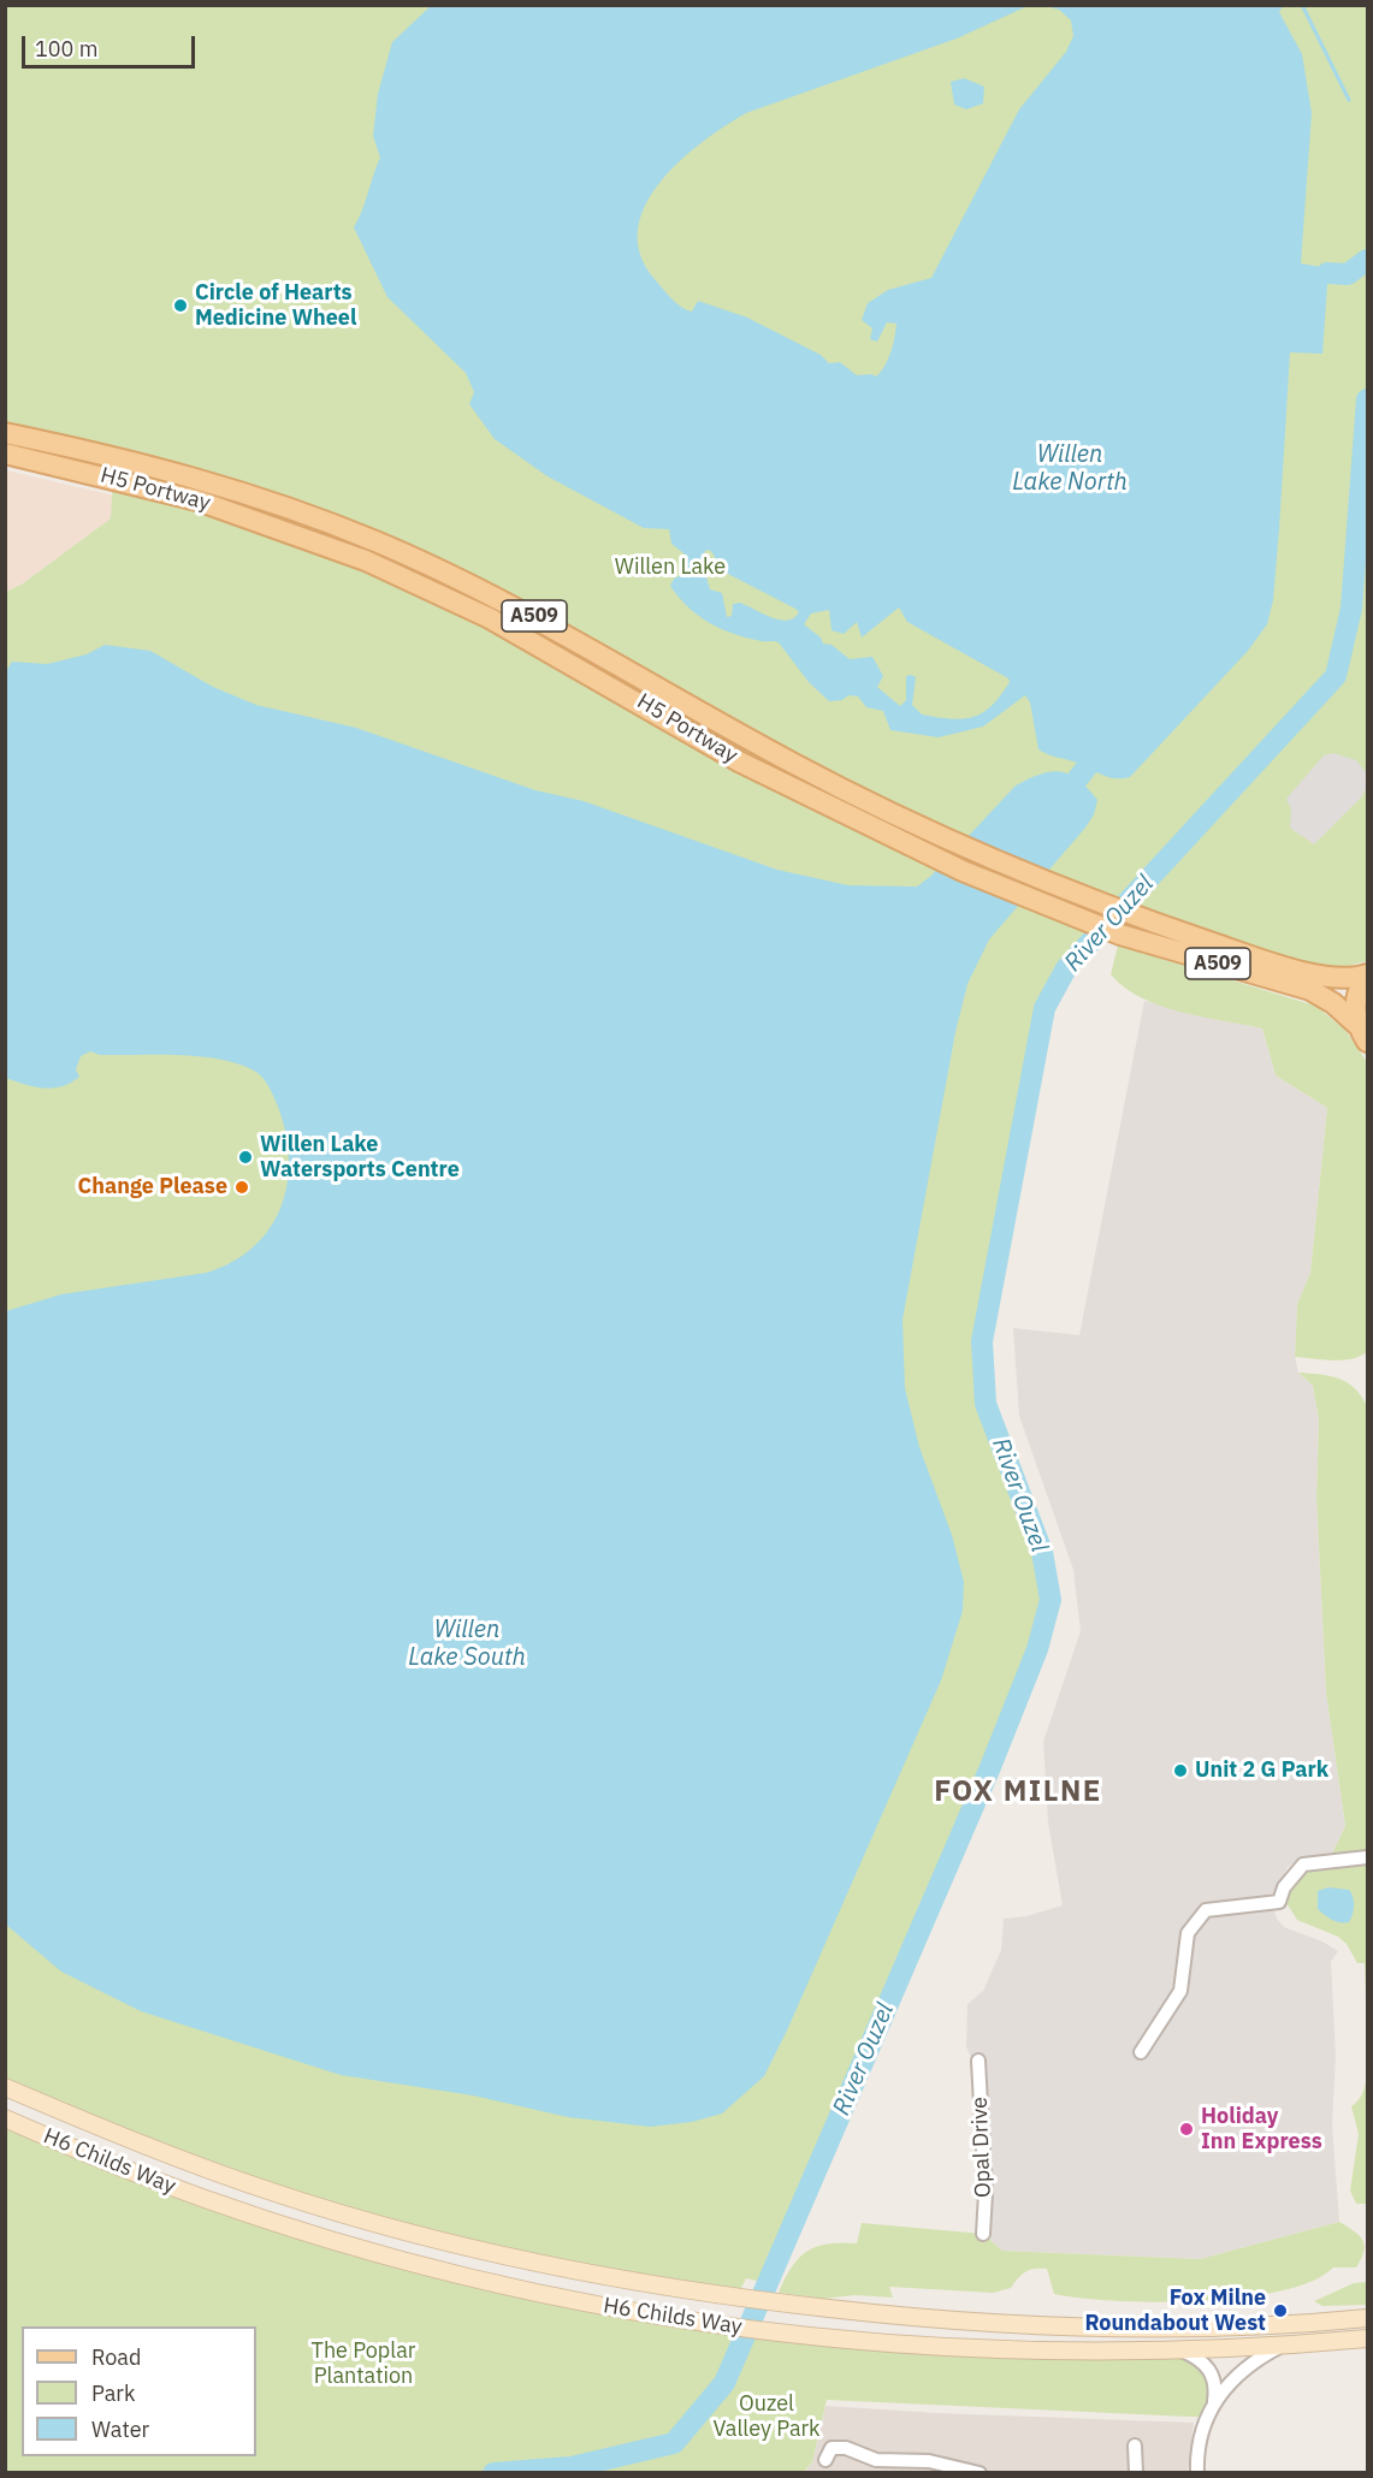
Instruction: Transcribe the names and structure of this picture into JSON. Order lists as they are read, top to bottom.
{
  "streets": {
    "main road": ["H5 Portway", "A509"],
    "street": ["Opal Drive", "H6 Childs Way"]
  },
  "crossings": [
    ["H5 Portway", "A509"]
  ],
  "districts": ["FOX MILNE"],
  "water": ["Willen Lake North", "River Ouzel", "Willen Lake South"],
  "parks": ["Willen Lake", "The Poplar Plantation", "Ouzel Valley Park"],
  "places": [
    "Circle of Hearts Medicine Wheel",
    "Willen Lake Watersports Centre",
    "Change Please",
    "Unit 2 G Park",
    "Holiday Inn Express",
    "Fox Milne Roundabout West"
  ],
  "legend": ["Road", "Park", "Water"],
  "scale_bar": "100 m"
}
